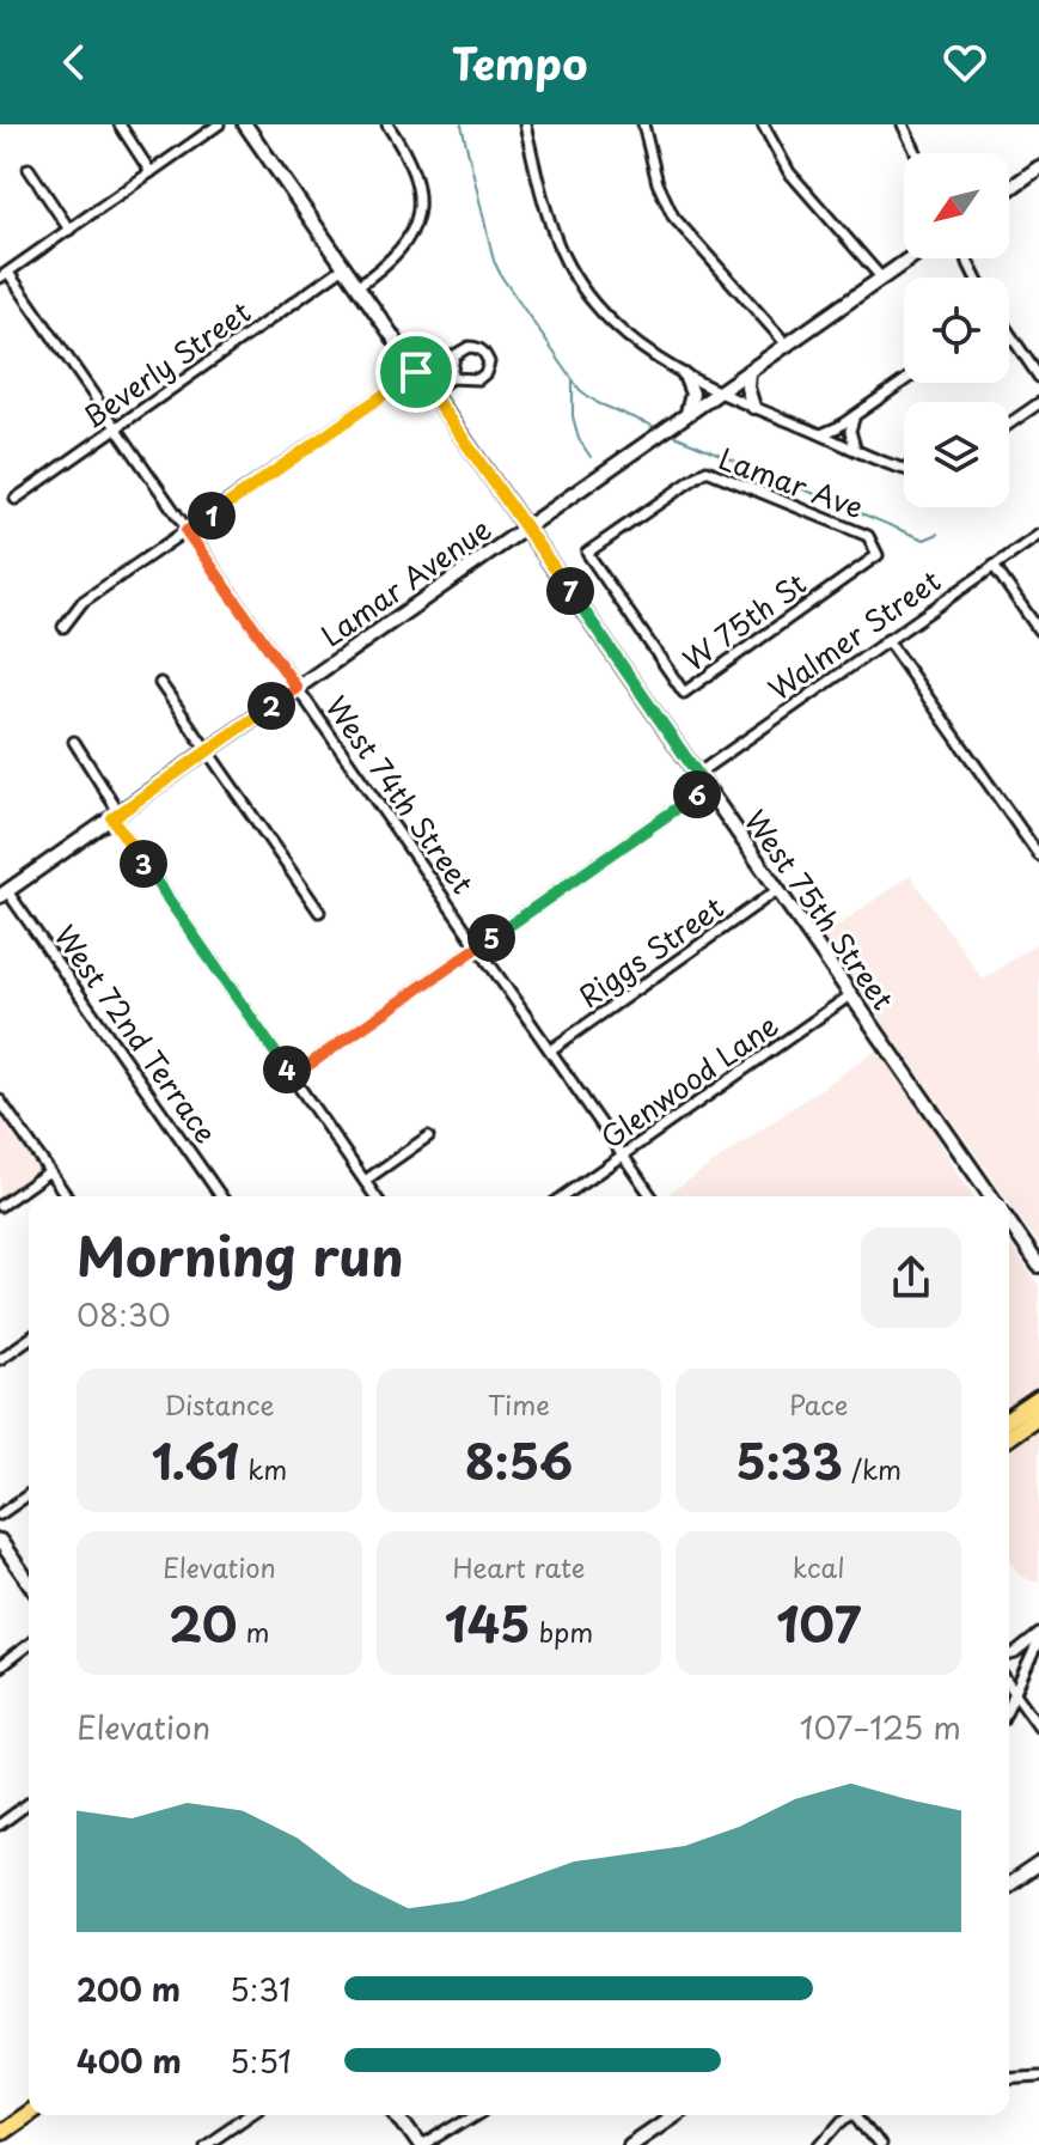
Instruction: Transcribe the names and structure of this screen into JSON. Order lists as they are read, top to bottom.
{
  "streets": {
    "street": [
      "Beverly Street",
      "Lamar Ave",
      "Lamar Avenue",
      "W 75th St",
      "Walmer Street",
      "West 74th Street",
      "West 75th Street",
      "Riggs Street",
      "West 72nd Terrace",
      "Glenwood Lane"
    ]
  },
  "crossings": [
    ["Beverly Street", "West 74th Street"],
    ["Beverly Street", "West 75th Street"],
    ["Lamar Ave", "W 75th St"],
    ["Lamar Avenue", "West 74th Street"],
    ["Lamar Avenue", "West 75th Street"],
    ["Lamar Avenue", "West 72nd Terrace"],
    ["Walmer Street", "West 75th Street"],
    ["West 74th Street", "Riggs Street"],
    ["West 74th Street", "Glenwood Lane"],
    ["West 75th Street", "Riggs Street"],
    ["West 75th Street", "Glenwood Lane"]
  ],
  "north": "bottom left",
  "page": {
    "header": "Tempo",
    "pins": [
      "1",
      "7",
      "2",
      "6",
      "3",
      "5",
      "4"
    ],
    "heading": ["Morning run", "08:30"],
    "stats": [
      ["Distance", "1.61 km"],
      ["Time", "8:56"],
      ["Pace", "5:33 /km"],
      ["Elevation", "20 m"],
      ["Heart rate", "145 bpm"],
      ["kcal", "107"]
    ],
    "chart": ["Elevation", "107–125 m"],
    "list": [
      {
        "name": "200 m",
        "note": "5:31"
      },
      {
        "name": "400 m",
        "note": "5:51"
      }
    ]
  }
}
